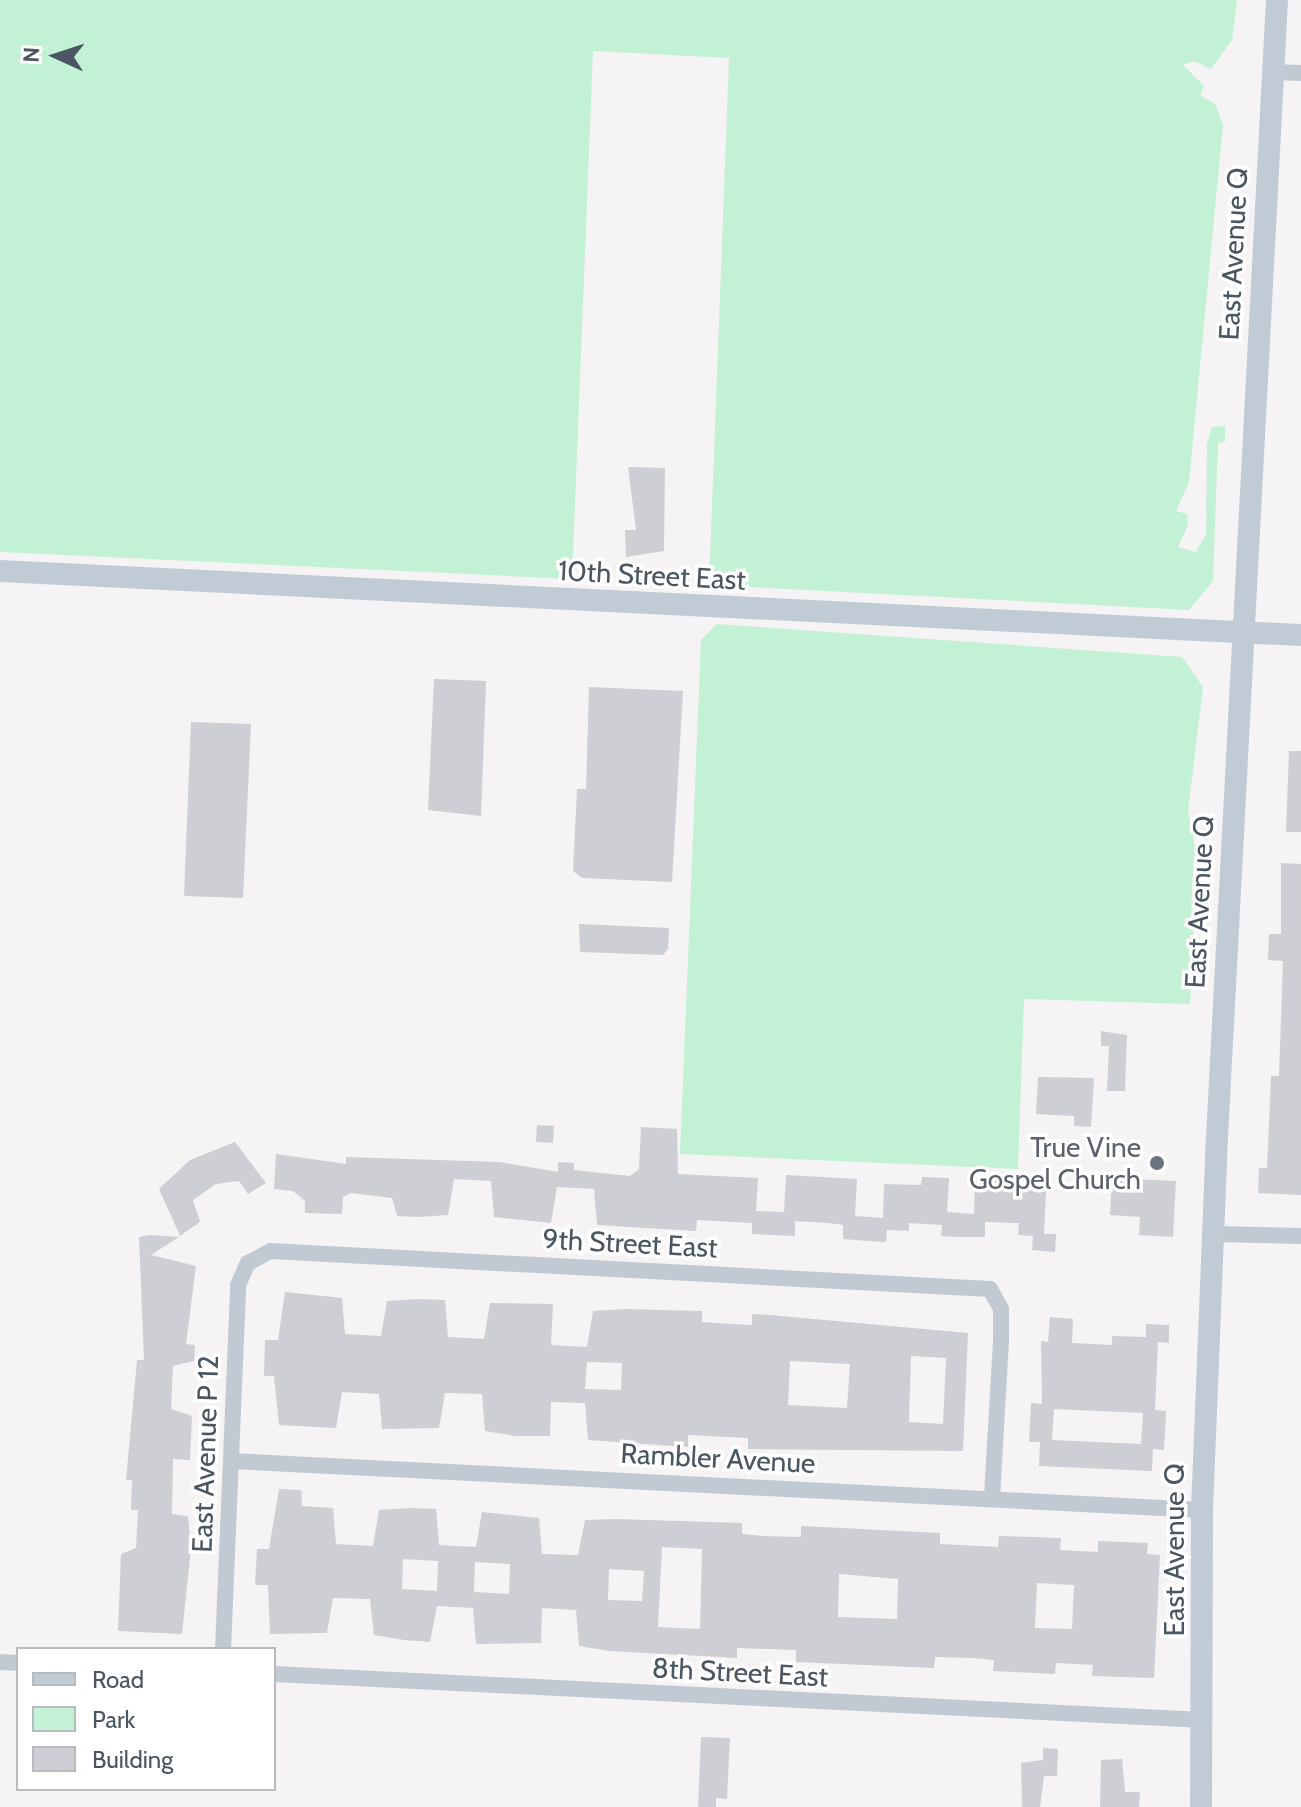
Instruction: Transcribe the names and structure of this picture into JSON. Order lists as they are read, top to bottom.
{
  "streets": {
    "main road": ["East Avenue Q", "10th Street East"],
    "street": [
      "9th Street East",
      "East Avenue P 12",
      "Rambler Avenue",
      "8th Street East"
    ]
  },
  "crossings": [
    ["East Avenue Q", "10th Street East"],
    ["East Avenue Q", "Rambler Avenue"],
    ["East Avenue Q", "8th Street East"],
    ["9th Street East", "East Avenue P 12"],
    ["9th Street East", "Rambler Avenue"],
    ["East Avenue P 12", "Rambler Avenue"]
  ],
  "places": ["True Vine Gospel Church"],
  "legend": ["Road", "Park", "Building"],
  "north": "left"
}
